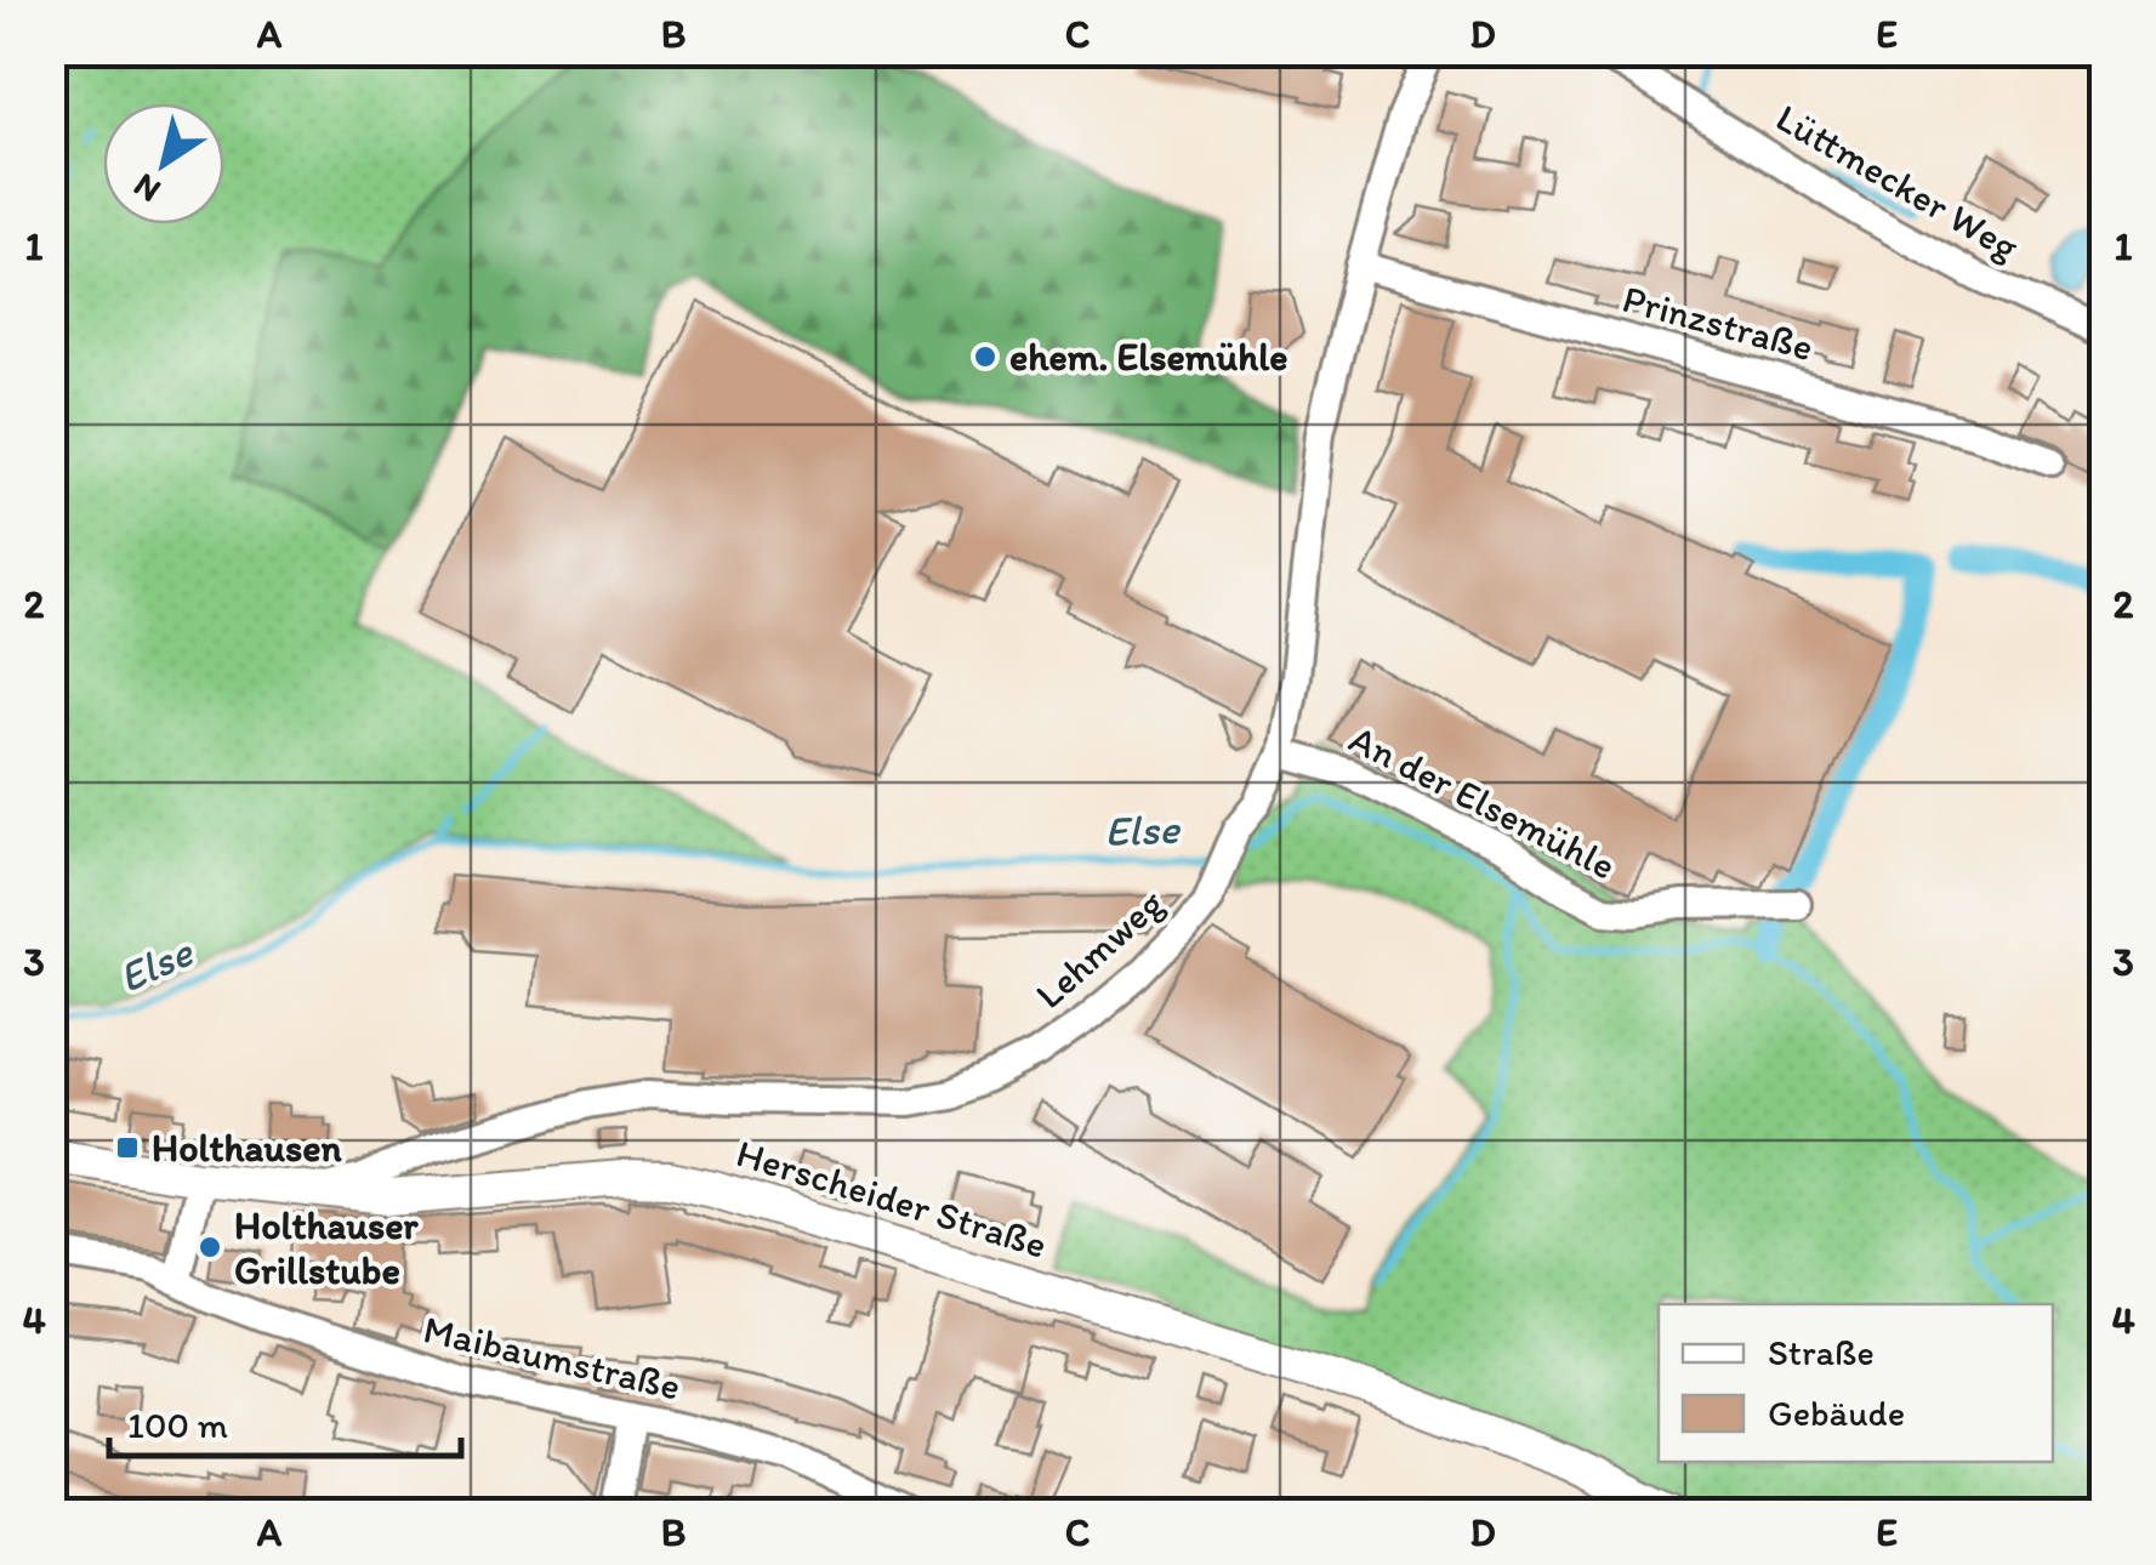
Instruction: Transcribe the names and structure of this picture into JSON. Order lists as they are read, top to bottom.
{
  "streets": {
    "main road": ["Herscheider Straße"],
    "street": [
      "Lüttmecker Weg",
      "Prinzstraße",
      "An der Elsemühle",
      "Lehmweg",
      "Maibaumstraße"
    ]
  },
  "crossings": [
    ["Prinzstraße", "Lehmweg"],
    ["An der Elsemühle", "Lehmweg"],
    ["Lehmweg", "Herscheider Straße"]
  ],
  "water": ["Else"],
  "places": {
    "other": ["ehem. Elsemühle", "Holthauser Grillstube"],
    "transit": ["Holthausen"]
  },
  "legend": ["Straße", "Gebäude"],
  "scale_bar": "100 m",
  "north": "bottom left",
  "grid": {
    "columns": [
      "A",
      "B",
      "C",
      "D",
      "E"
    ],
    "rows": [
      "1",
      "2",
      "3",
      "4"
    ]
  }
}
